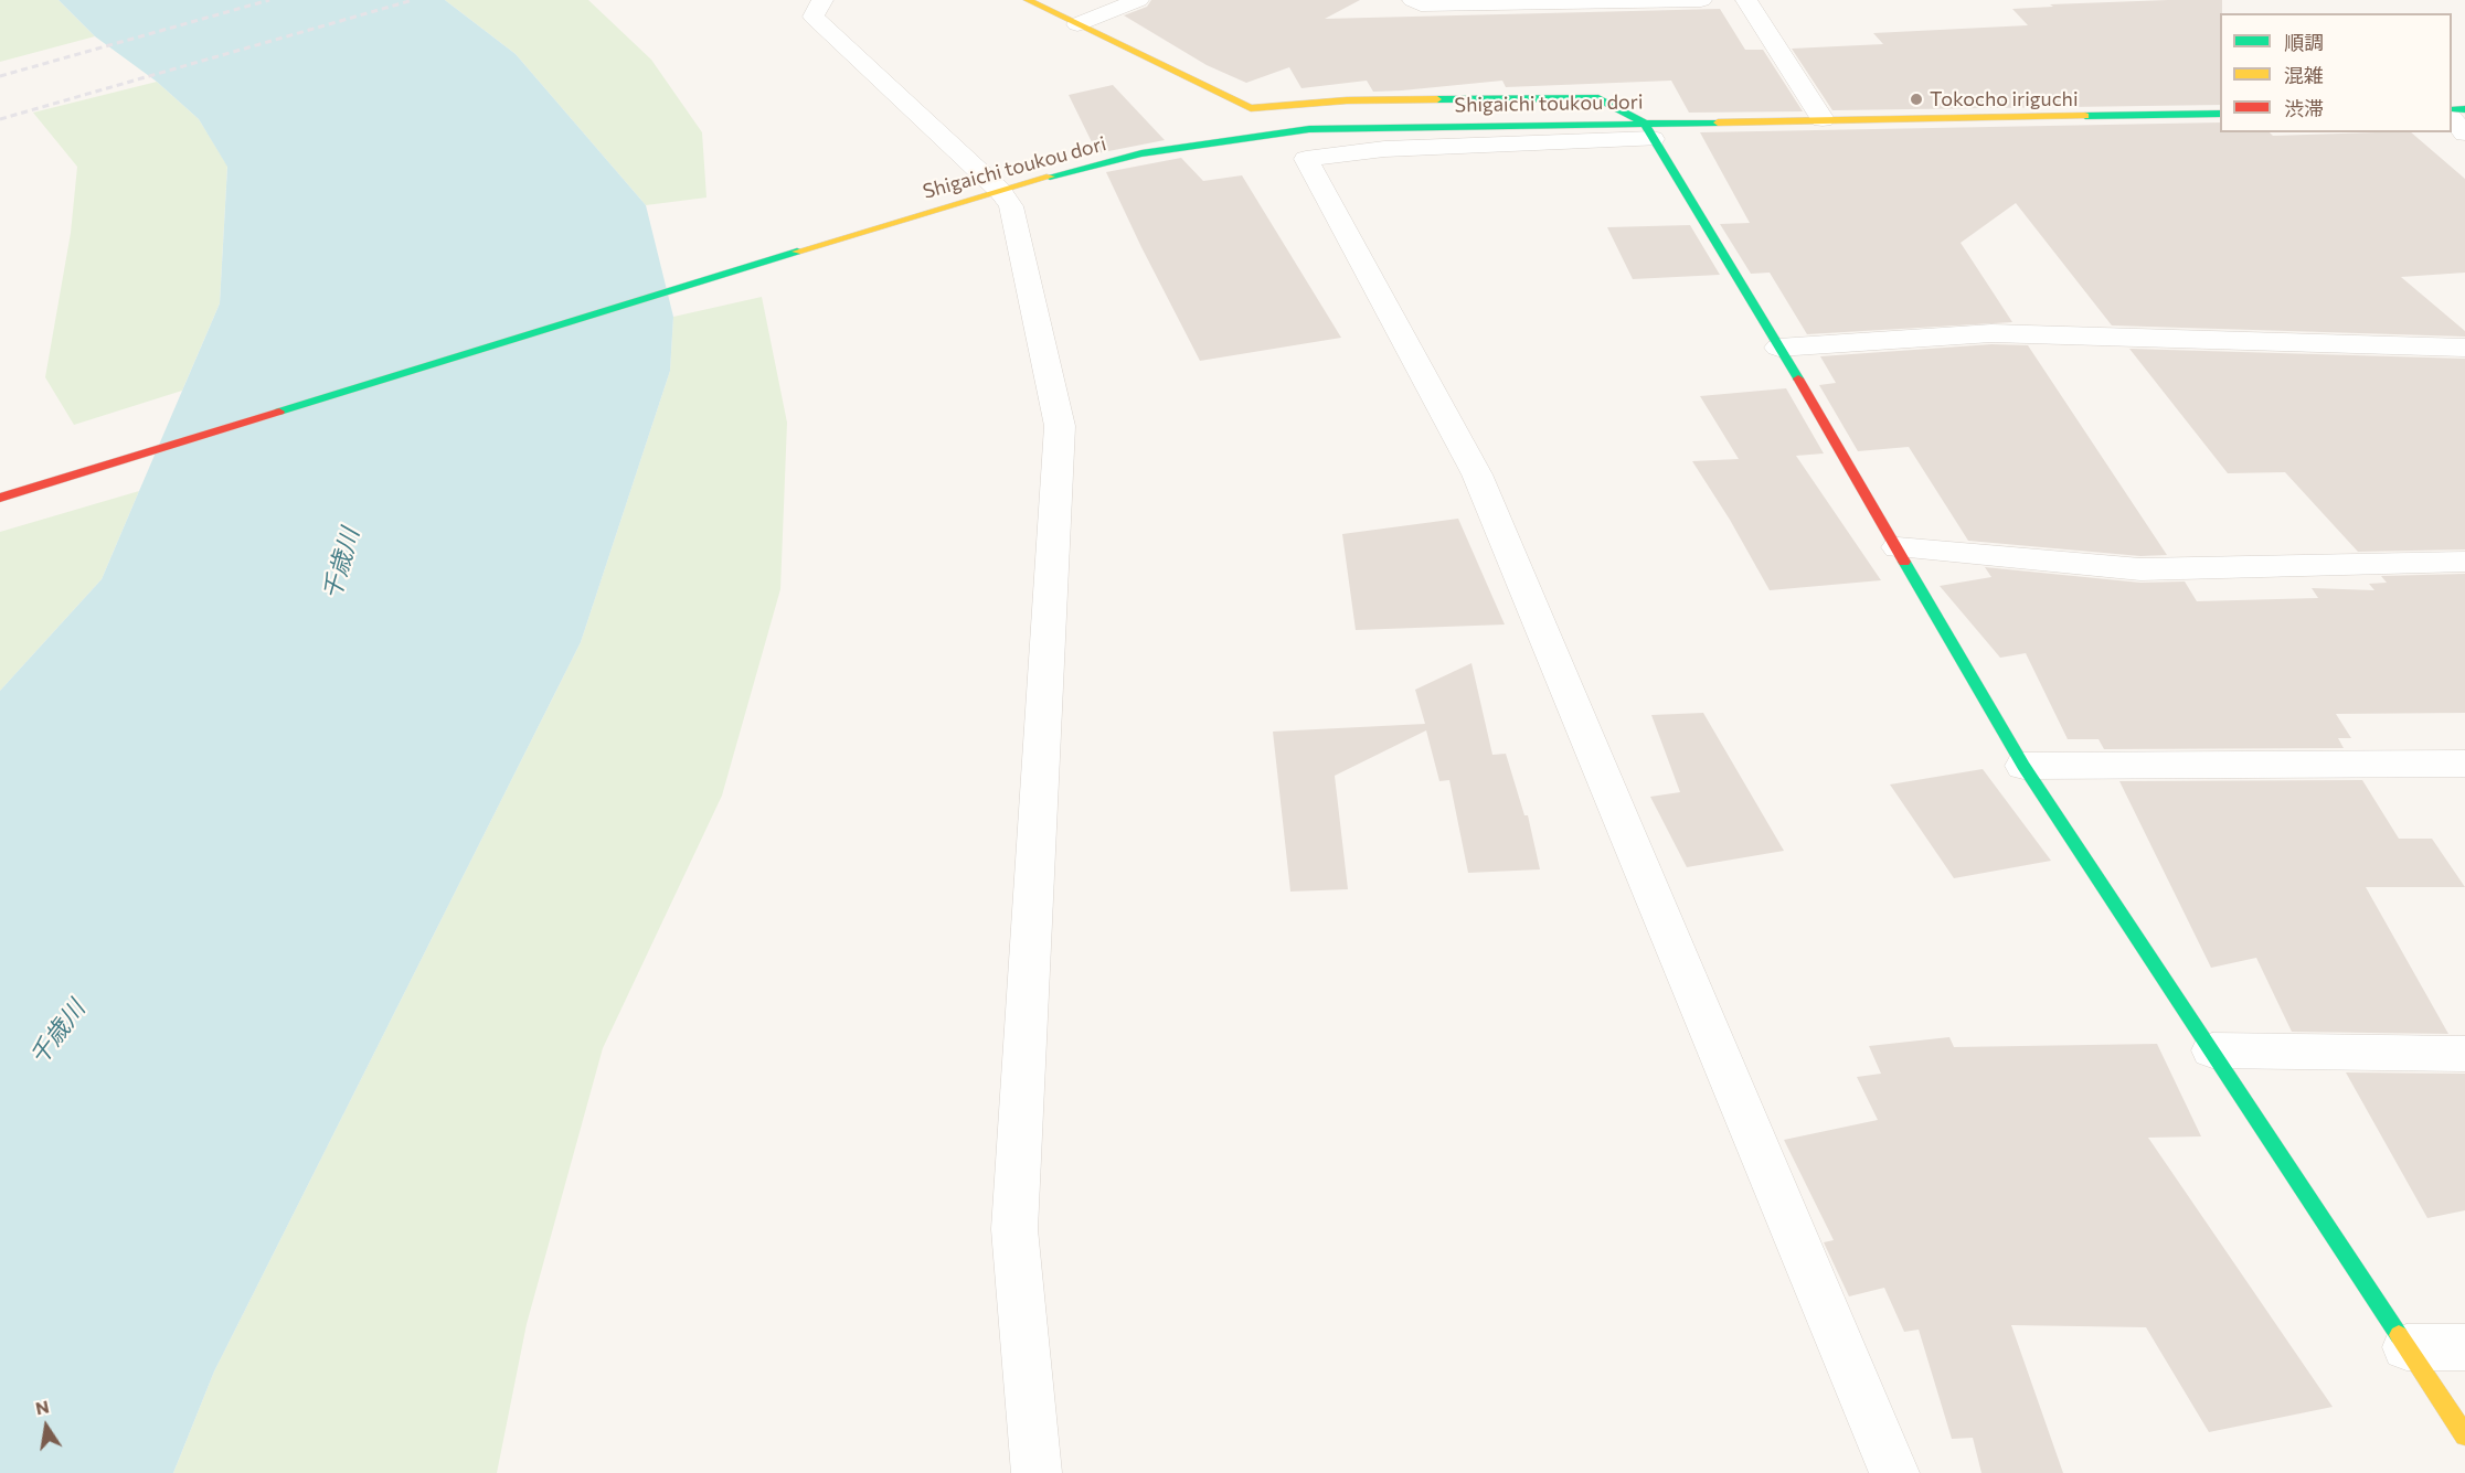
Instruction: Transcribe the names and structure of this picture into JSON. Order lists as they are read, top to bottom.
{
  "streets": {
    "street": ["Shigaichi toukou dori"]
  },
  "water": ["千歳川"],
  "places": ["Tokocho iriguchi"],
  "legend": ["順調", "混雑", "渋滞"],
  "north": "top"
}
